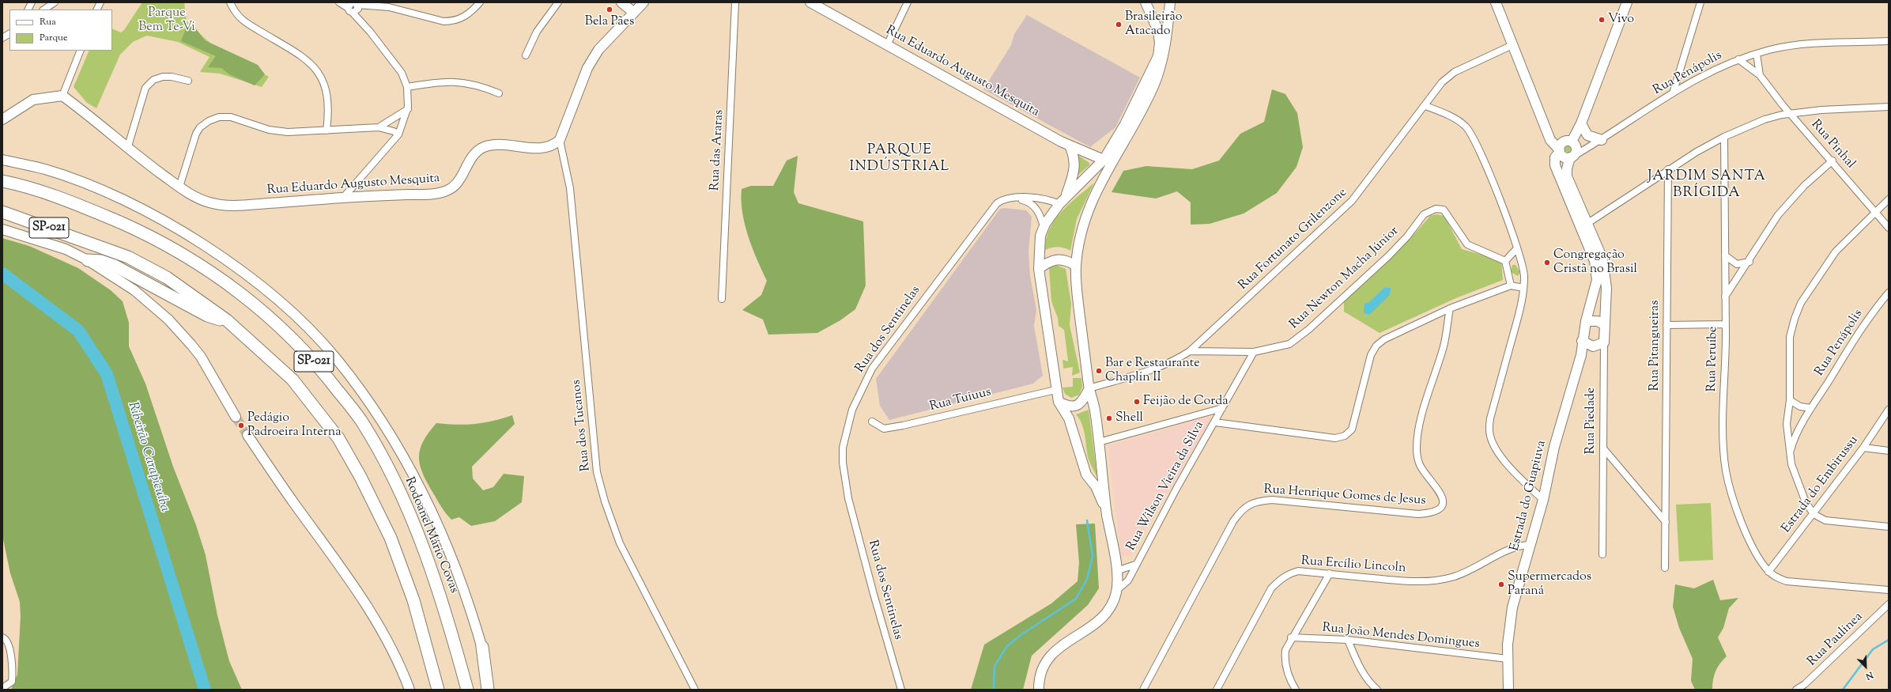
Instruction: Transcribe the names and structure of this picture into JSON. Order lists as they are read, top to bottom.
{
  "streets": {
    "highway": ["SP-021", "Rodoanel Mário Covas"],
    "main road": ["Rua Eduardo Augusto Mesquita", "Rua Piedade", "Estrada do Guapiuva"],
    "street": [
      "Rua Penápolis",
      "Rua Pinhal",
      "Rua das Araras",
      "Rua Fortunato Grilenzone",
      "Rua Newton Macha Júnior",
      "Rua dos Sentinelas",
      "Rua Pitangueiras",
      "Rua Peruíbe",
      "Rua Tuiuus",
      "Rua dos Tucanos",
      "Estrada do Embirussu",
      "Rua Wilson Vieira da Silva",
      "Rua Henrique Gomes de Jesus",
      "Rua Ercílio Lincoln",
      "Rua João Mendes Domingues",
      "Rua Paulinea"
    ]
  },
  "crossings": [
    ["Rua Eduardo Augusto Mesquita", "Rua dos Tucanos"],
    ["Rua Penápolis", "Rua Pinhal"],
    ["Rua Penápolis", "Estrada do Guapiuva"],
    ["Rua Fortunato Grilenzone", "Rua Newton Macha Júnior"],
    ["Rua Newton Macha Júnior", "Rua Wilson Vieira da Silva"],
    ["Rua Peruíbe", "Estrada do Embirussu"],
    ["Rua Piedade", "Estrada do Guapiuva"],
    ["Estrada do Guapiuva", "Rua Ercílio Lincoln"],
    ["Estrada do Guapiuva", "Rua João Mendes Domingues"]
  ],
  "districts": ["PARQUE INDÚSTRIAL", "JARDIM SANTA BRÍGIDA"],
  "water": ["Ribeirão Carapicuíba"],
  "parks": ["Parque Bem Te-Vi"],
  "places": [
    "Bela Pães",
    "Vivo",
    "Brasileirão Atacado",
    "Congregação Cristã no Brasil",
    "Bar e Restaurante Chaplin II",
    "Feijão de Corda",
    "Shell",
    "Pedágio Padroeira Interna",
    "Supermercados Paraná"
  ],
  "legend": ["Rua", "Parque"],
  "north": "bottom right"
}
